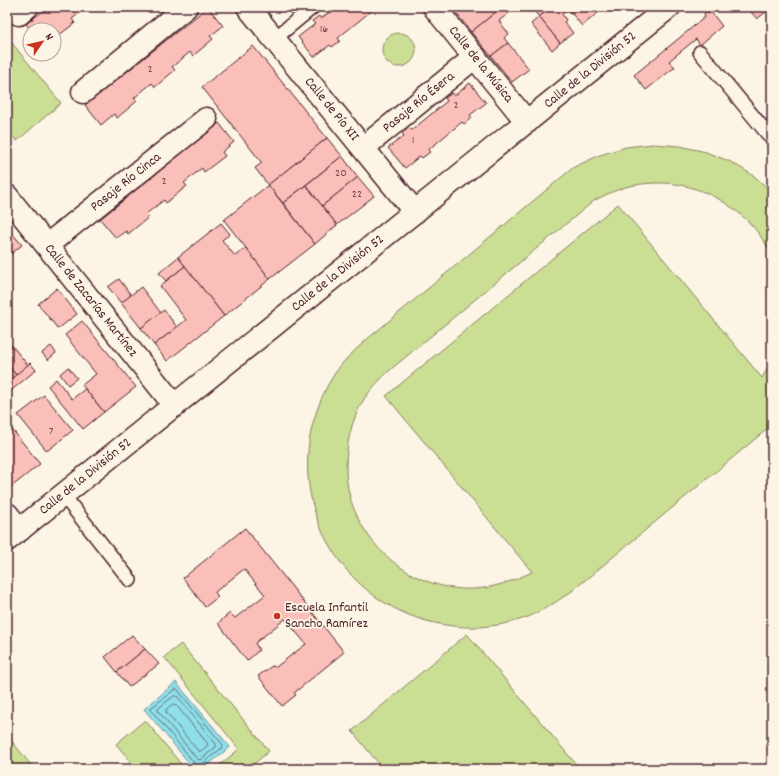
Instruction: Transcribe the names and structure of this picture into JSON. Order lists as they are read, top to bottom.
{
  "streets": {
    "street": [
      "Calle de la Música",
      "Calle de la División 52",
      "Pasaje Río Ésera",
      "Calle de Pío XII",
      "Pasaje Río Cinca",
      "Calle de Zacarías Martínez"
    ]
  },
  "crossings": [
    ["Calle de la Música", "Calle de la División 52"],
    ["Calle de la Música", "Pasaje Río Ésera"],
    ["Calle de la División 52", "Calle de Pío XII"],
    ["Calle de la División 52", "Calle de Zacarías Martínez"],
    ["Pasaje Río Ésera", "Calle de Pío XII"],
    ["Pasaje Río Cinca", "Calle de Zacarías Martínez"]
  ],
  "places": ["Escuela Infantil Sancho Ramírez"],
  "house_numbers": [
    "16",
    "2",
    "2",
    "1",
    "20",
    "2",
    "22",
    "7"
  ],
  "north": "top right"
}
